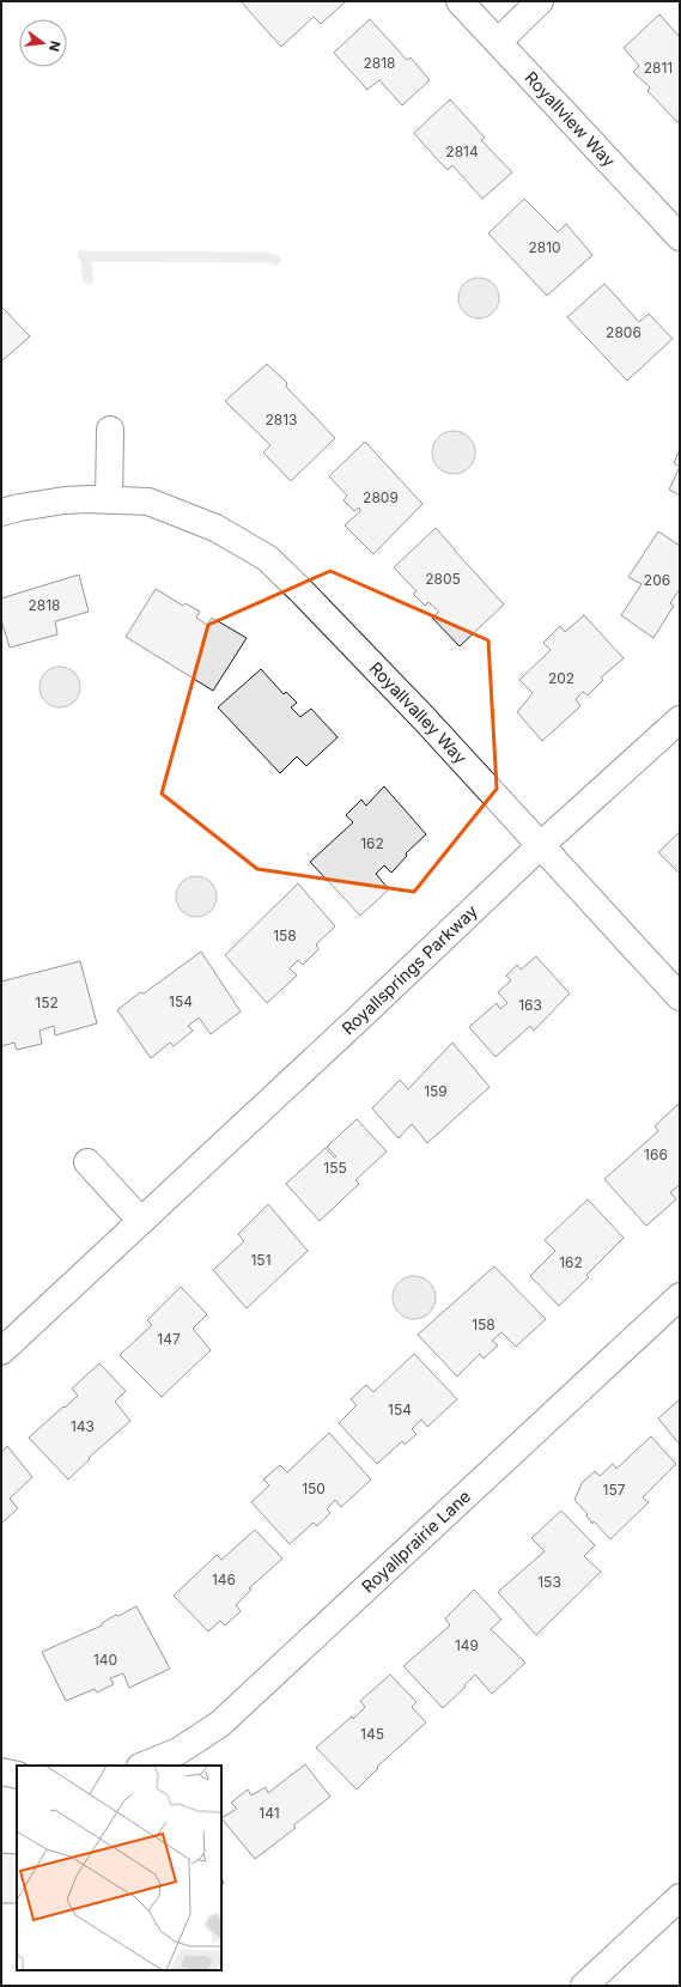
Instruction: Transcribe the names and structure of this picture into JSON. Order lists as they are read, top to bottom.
{
  "streets": {
    "street": [
      "Royallview Way",
      "Royallvalley Way",
      "Royallsprings Parkway",
      "Royallprairie Lane"
    ]
  },
  "crossings": [
    ["Royallvalley Way", "Royallsprings Parkway"]
  ],
  "house_numbers": [
    "2818",
    "2811",
    "2814",
    "2810",
    "2806",
    "2813",
    "2809",
    "2805",
    "206",
    "2818",
    "202",
    "162",
    "158",
    "154",
    "152",
    "163",
    "159",
    "166",
    "155",
    "151",
    "162",
    "158",
    "147",
    "154",
    "143",
    "150",
    "157",
    "146",
    "153",
    "149",
    "140",
    "145",
    "141"
  ],
  "north": "right"
}
